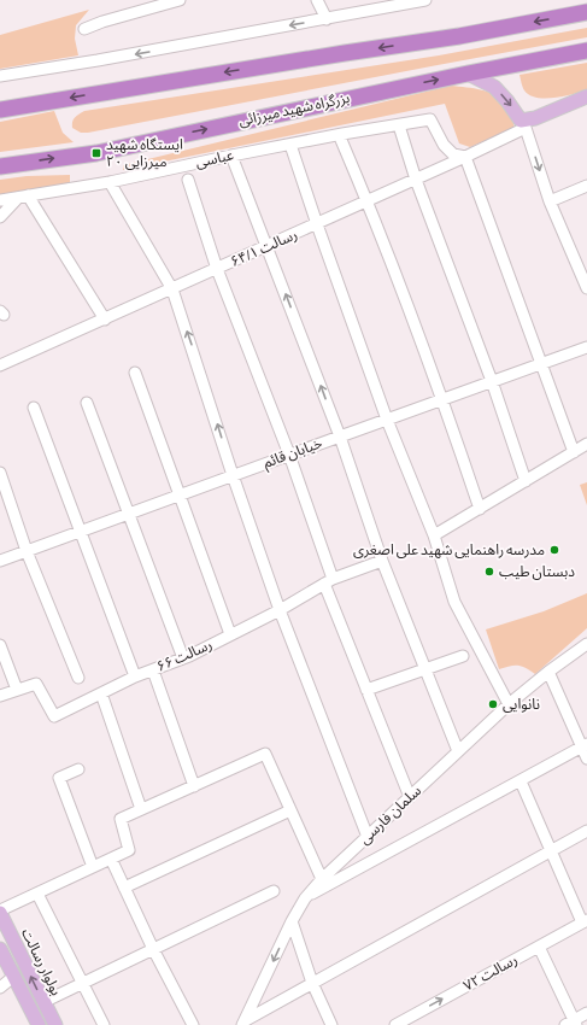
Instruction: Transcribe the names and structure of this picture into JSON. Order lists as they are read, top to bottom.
{
  "streets": {
    "highway": ["بزرگراه شهید میرزائی"],
    "main road": ["بولوار رسالت"],
    "street": [
      "عباسی",
      "رسالت ۶۴/۱",
      "خیابان قائم",
      "رسالت ۶۶",
      "سلمان فارسی",
      "رسالت ۷۲"
    ]
  },
  "crossings": [
    ["عباسی", "رسالت ۶۴/۱"]
  ],
  "places": {
    "transit": ["ایستگاه شهید میرزایی ۲۰"],
    "other": ["مدرسه راهنمایی شهید علی اصغری", "دبستان طیب", "نانوایی"]
  }
}
